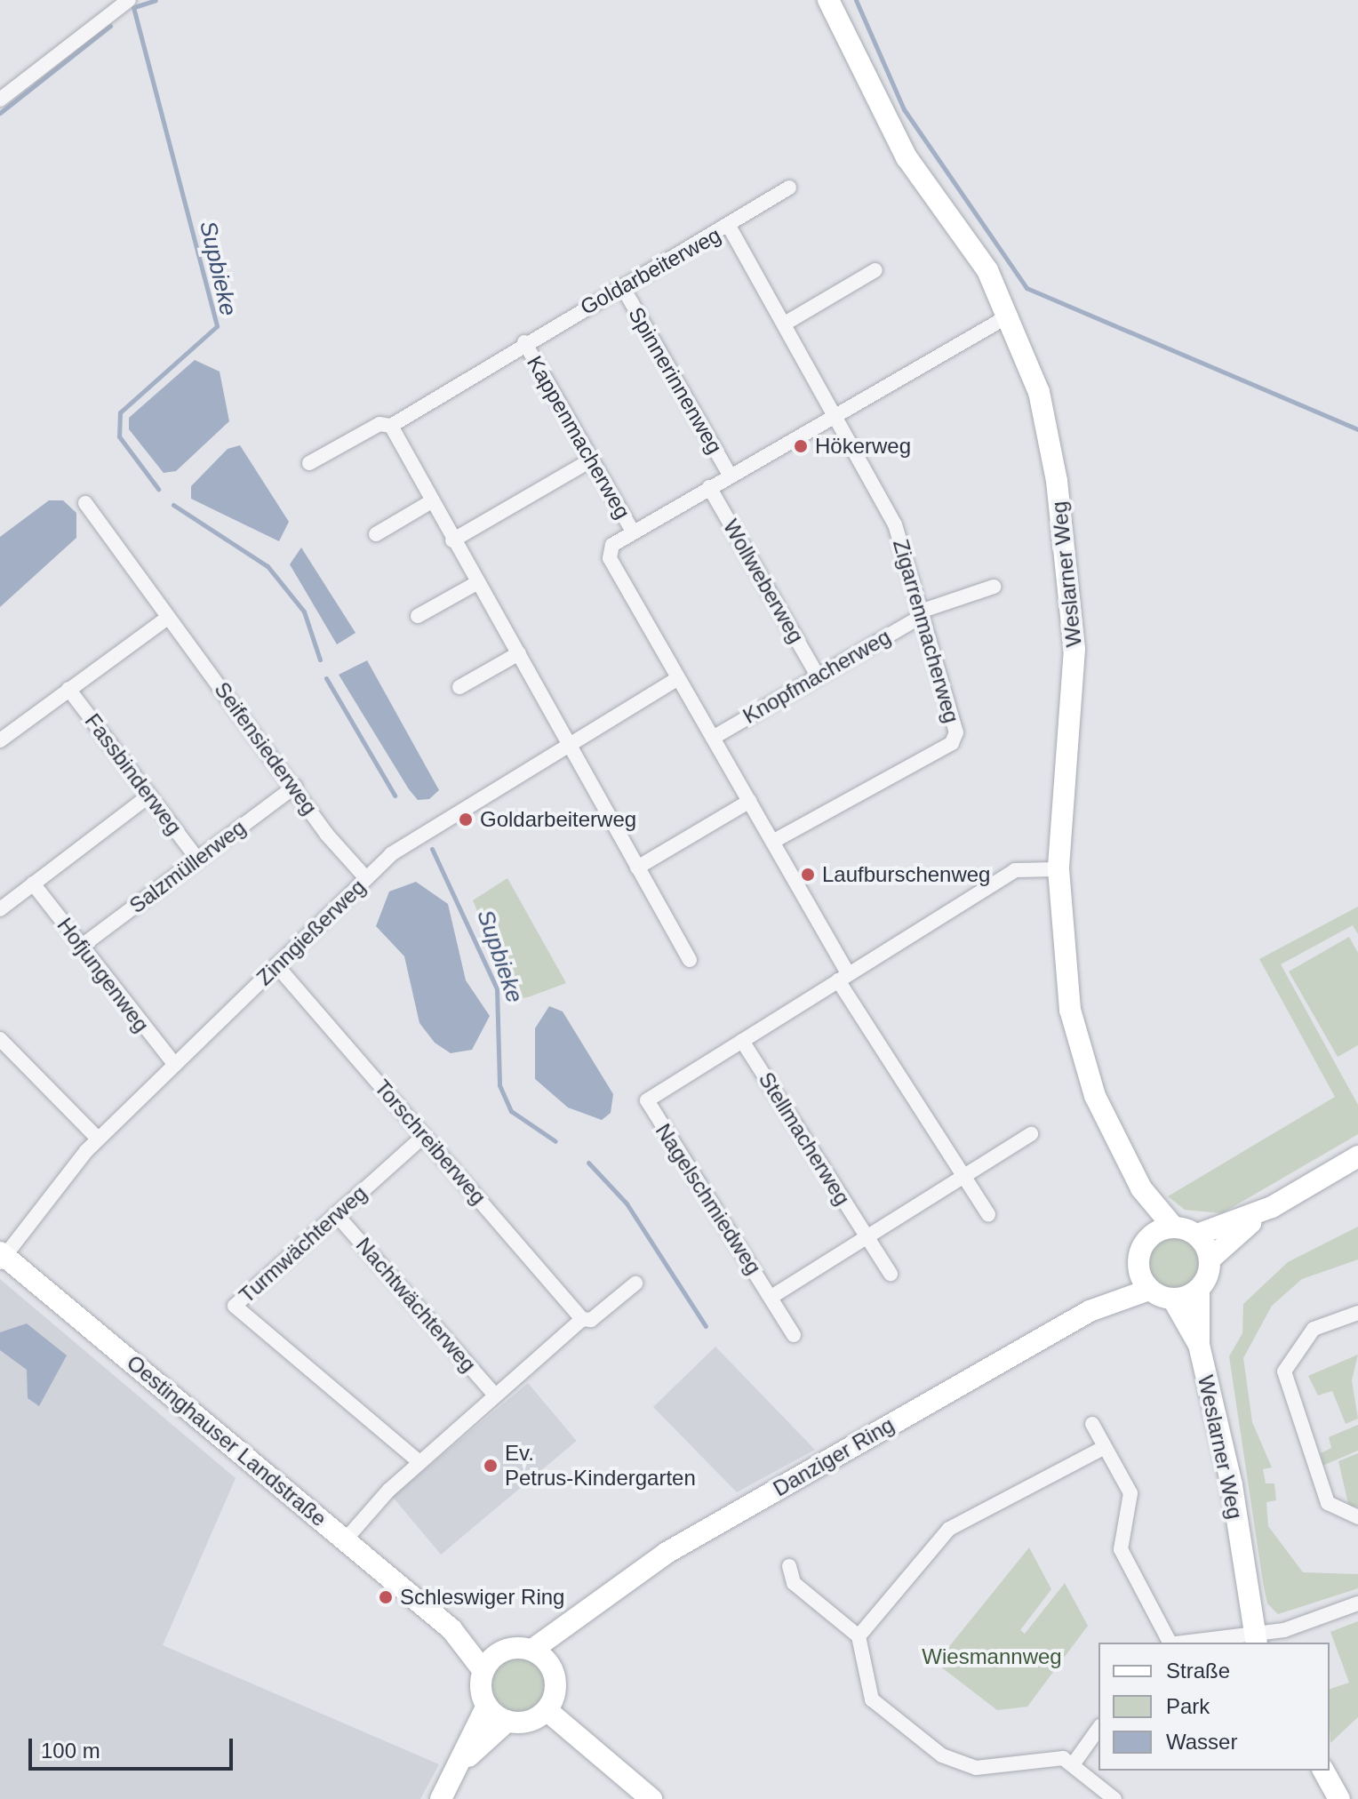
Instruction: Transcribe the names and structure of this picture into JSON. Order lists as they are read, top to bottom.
{
  "streets": {
    "main road": ["Weslarner Weg", "Oestinghauser Landstraße", "Danziger Ring"],
    "street": [
      "Goldarbeiterweg",
      "Spinnerinnenweg",
      "Kappenmacherweg",
      "Wollweberweg",
      "Zigarrenmacherweg",
      "Knopfmacherweg",
      "Seifensiederweg",
      "Fassbinderweg",
      "Salzmüllerweg",
      "Zinngießerweg",
      "Hofjungenweg",
      "Stellmacherweg",
      "Torschreiberweg",
      "Nagelschmiedweg",
      "Turmwächterweg",
      "Nachtwächterweg"
    ]
  },
  "crossings": [
    ["Goldarbeiterweg", "Spinnerinnenweg"],
    ["Goldarbeiterweg", "Kappenmacherweg"],
    ["Goldarbeiterweg", "Zigarrenmacherweg"],
    ["Weslarner Weg", "Danziger Ring"],
    ["Wollweberweg", "Knopfmacherweg"],
    ["Zigarrenmacherweg", "Knopfmacherweg"],
    ["Seifensiederweg", "Salzmüllerweg"],
    ["Seifensiederweg", "Zinngießerweg"],
    ["Fassbinderweg", "Salzmüllerweg"],
    ["Salzmüllerweg", "Hofjungenweg"],
    ["Zinngießerweg", "Hofjungenweg"],
    ["Zinngießerweg", "Torschreiberweg"],
    ["Zinngießerweg", "Oestinghauser Landstraße"],
    ["Stellmacherweg", "Nagelschmiedweg"],
    ["Torschreiberweg", "Turmwächterweg"],
    ["Turmwächterweg", "Nachtwächterweg"],
    ["Oestinghauser Landstraße", "Danziger Ring"]
  ],
  "water": ["Supbieke"],
  "parks": ["Wiesmannweg"],
  "places": [
    "Hökerweg",
    "Goldarbeiterweg",
    "Laufburschenweg",
    "Ev. Petrus-Kindergarten",
    "Schleswiger Ring"
  ],
  "legend": ["Straße", "Park", "Wasser"],
  "scale_bar": "100 m"
}
